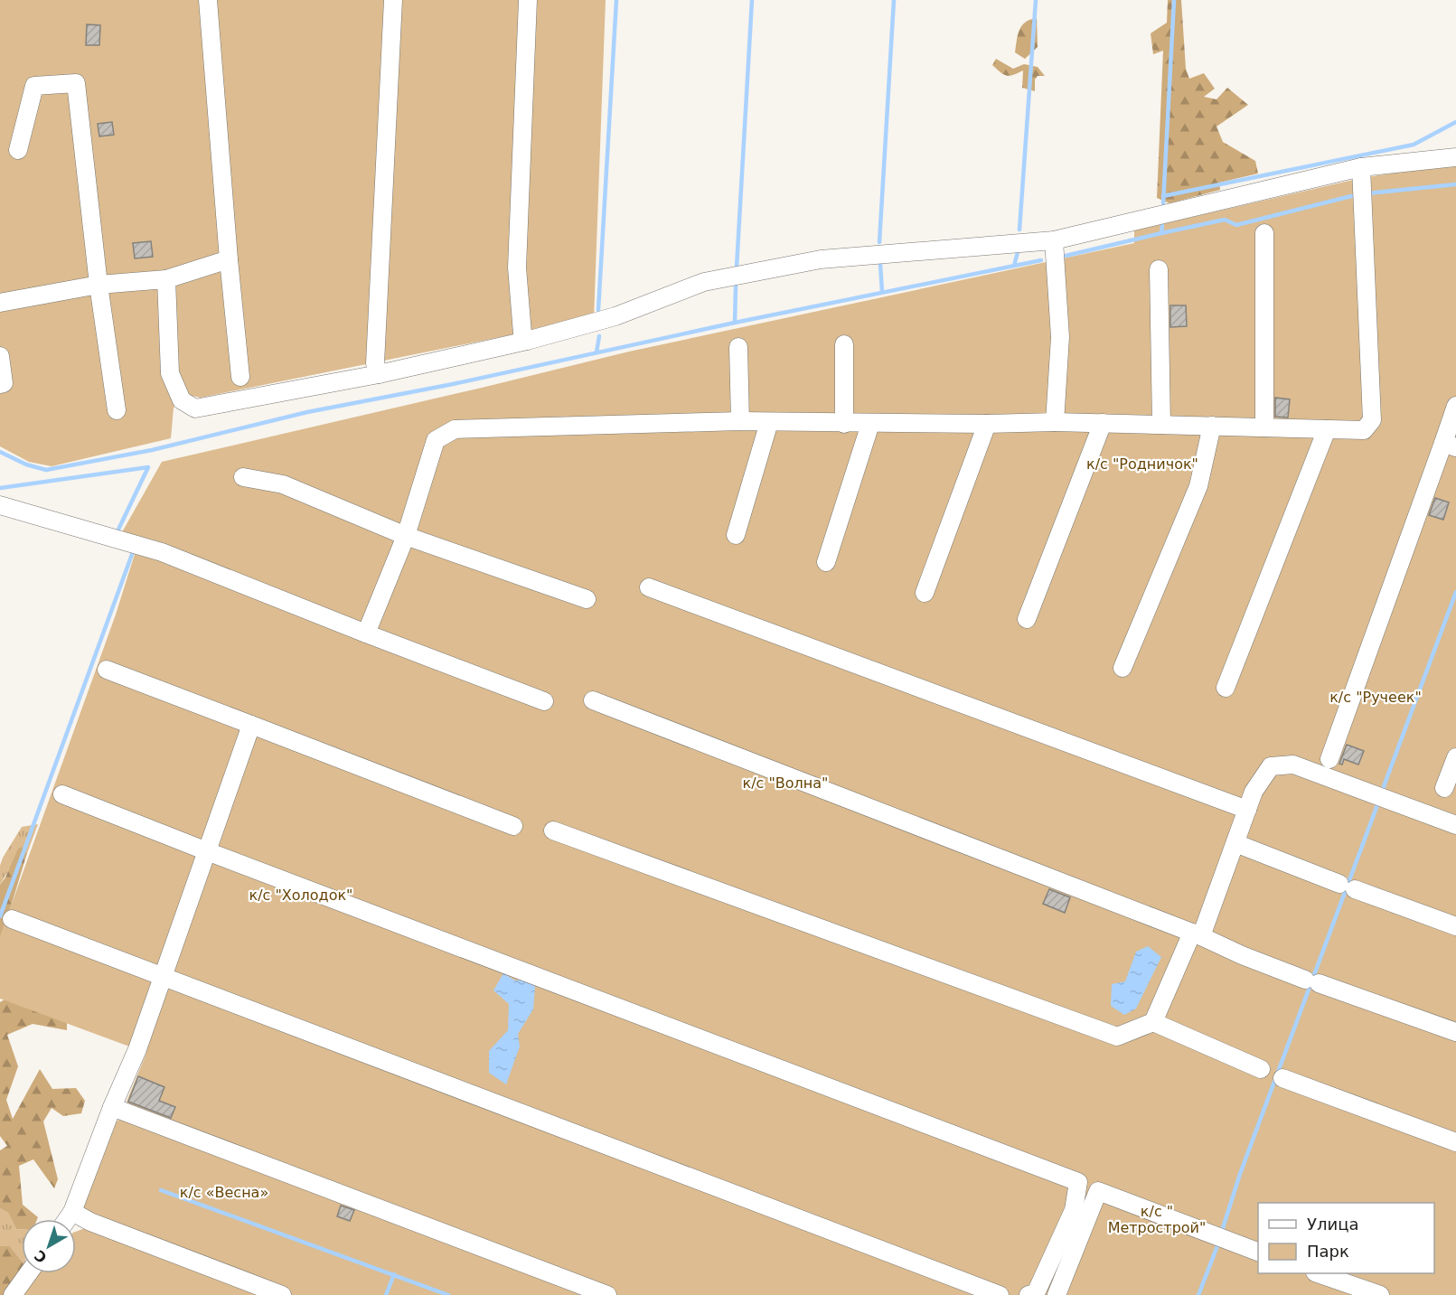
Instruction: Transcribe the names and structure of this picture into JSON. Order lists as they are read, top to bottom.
{
  "parks": [
    "к/с \"Родничок\"",
    "к/с \"Ручеек\"",
    "к/с \"Волна\"",
    "к/с \"Холодок\"",
    "к/с «Весна»",
    "к/с \" Метрострой\""
  ],
  "legend": ["Улица", "Парк"],
  "north": "bottom left"
}
